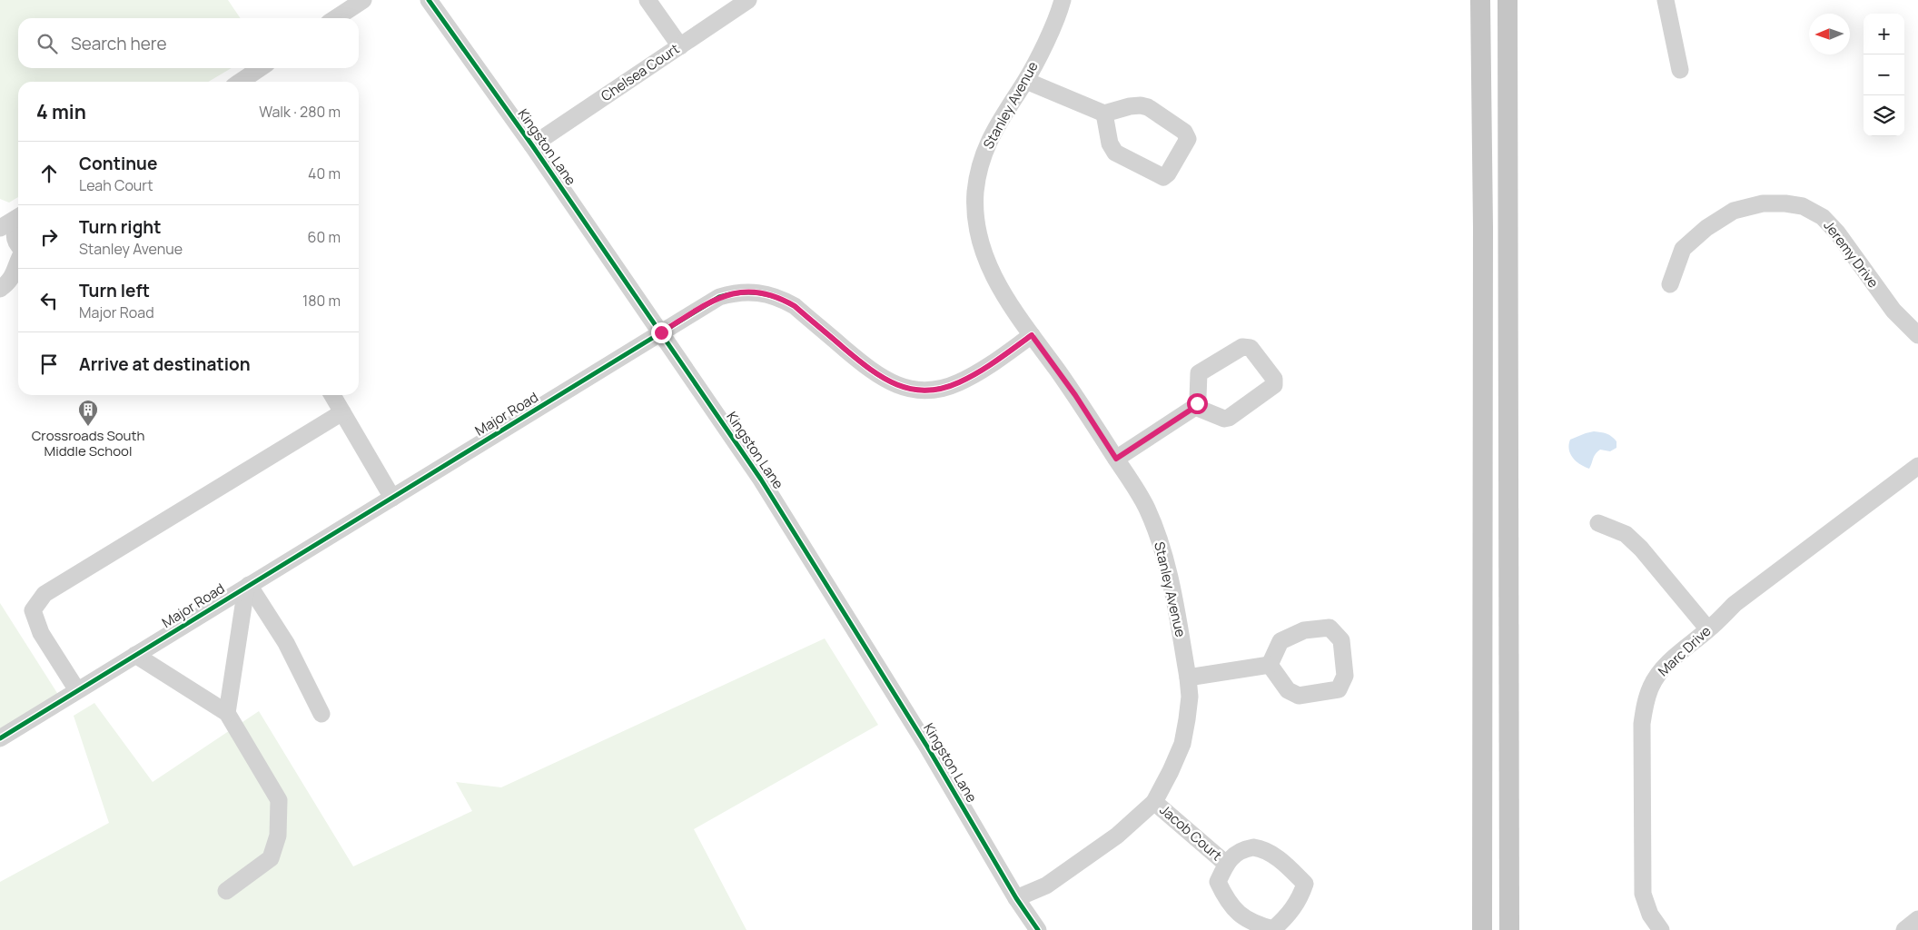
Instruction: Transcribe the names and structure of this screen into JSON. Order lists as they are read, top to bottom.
{
  "streets": {
    "street": [
      "Chelsea Court",
      "Stanley Avenue",
      "Kingston Lane",
      "Jeremy Drive",
      "Major Road",
      "Marc Drive",
      "Jacob Court"
    ]
  },
  "crossings": [
    ["Chelsea Court", "Kingston Lane"],
    ["Stanley Avenue", "Kingston Lane"],
    ["Stanley Avenue", "Major Road"],
    ["Stanley Avenue", "Jacob Court"],
    ["Kingston Lane", "Major Road"]
  ],
  "places": {
    "building": ["Crossroads South Middle School"]
  },
  "north": "left",
  "page": {
    "map_buttons": ["+", "−"],
    "search": "Search here",
    "heading": ["4 min", "Walk · 280 m"],
    "list": [
      ["Continue", "Leah Court", "40 m"],
      ["Turn right", "Stanley Avenue", "60 m"],
      ["Turn left", "Major Road", "180 m"],
      "Arrive at destination"
    ]
  }
}
